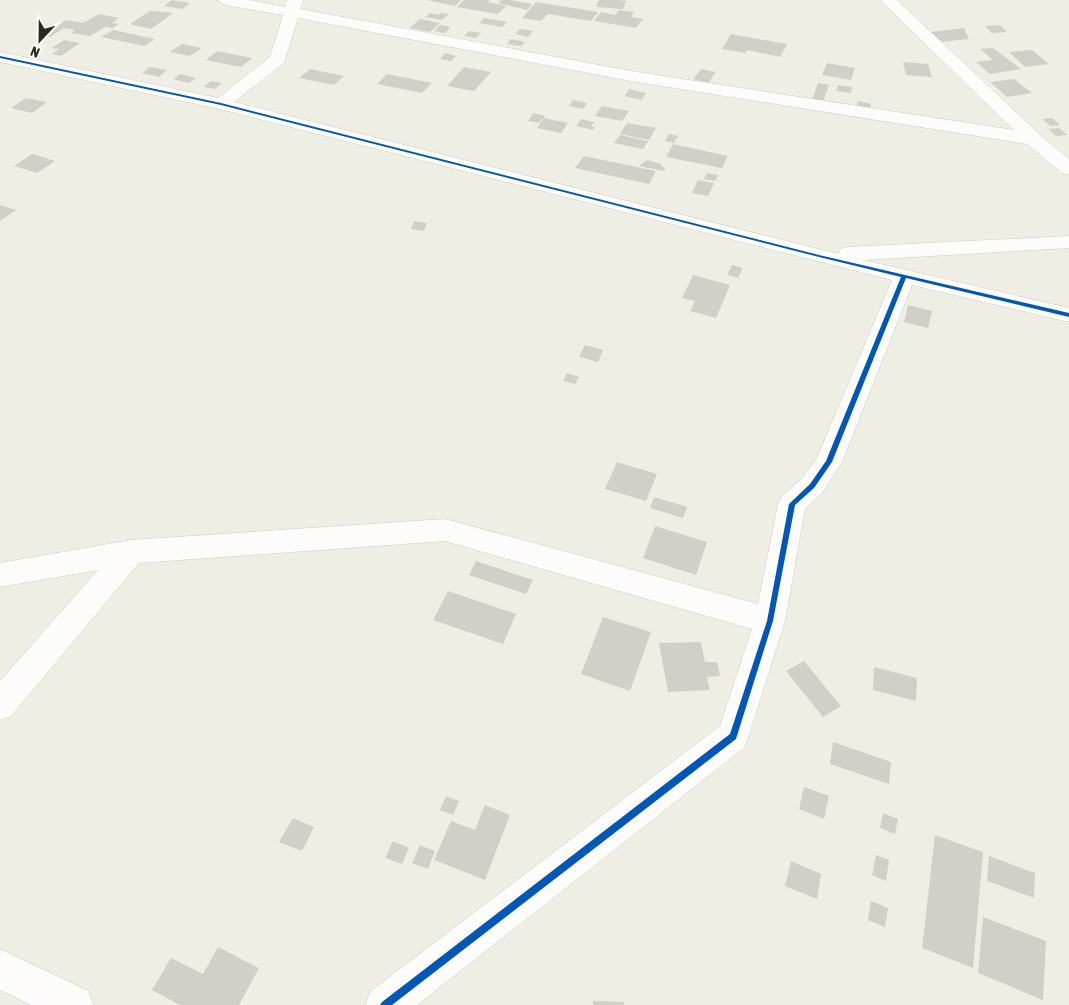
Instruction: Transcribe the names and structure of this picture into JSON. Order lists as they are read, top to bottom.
{
  "north": "bottom"
}
